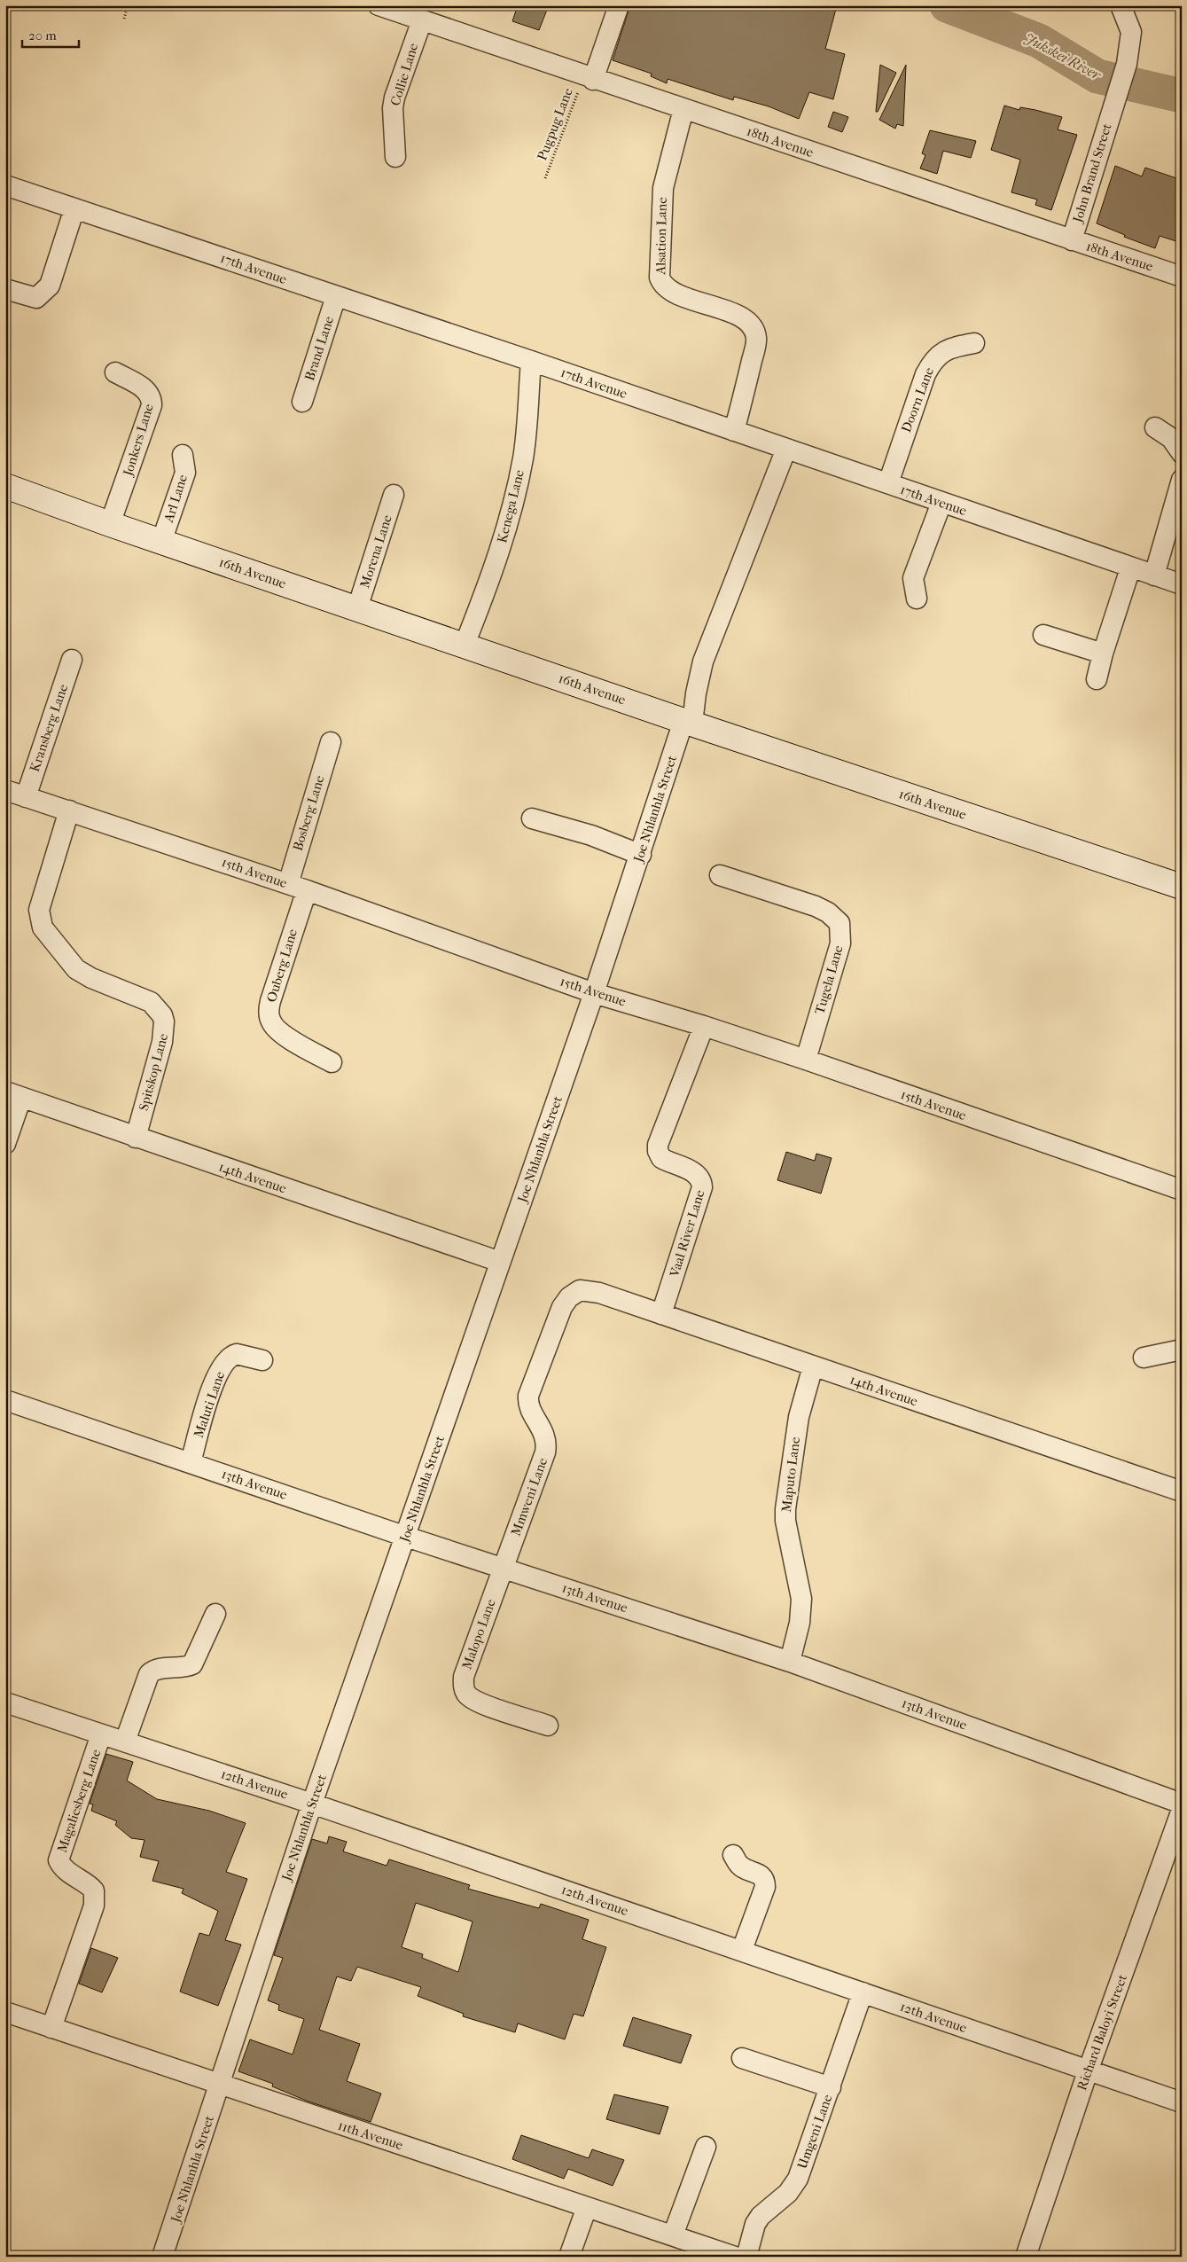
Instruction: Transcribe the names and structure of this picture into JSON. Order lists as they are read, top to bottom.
{
  "streets": {
    "street": [
      "Collie Lane",
      "18th Avenue",
      "John Brand Street",
      "Alsation Lane",
      "17th Avenue",
      "Brand Lane",
      "Doorn Lane",
      "Jonkers Lane",
      "Arl Lane",
      "Kenega Lane",
      "Morena Lane",
      "16th Avenue",
      "Kransberg Lane",
      "Joe Nhlanhla Street",
      "Bosberg Lane",
      "15th Avenue",
      "Ouberg Lane",
      "Tugela Lane",
      "Spitskop Lane",
      "14th Avenue",
      "Vaal River Lane",
      "Maluti Lane",
      "Maputo Lane",
      "13th Avenue",
      "Mmweni Lane",
      "Malopo Lane",
      "12th Avenue",
      "Magaliesberg Lane",
      "Richard Baloyi Street",
      "Umgeni Lane",
      "11th Avenue"
    ],
    "path": ["Pugpug Lane"]
  },
  "crossings": [
    ["Collie Lane", "18th Avenue"],
    ["Pugpug Lane", "18th Avenue"],
    ["18th Avenue", "John Brand Street"],
    ["18th Avenue", "Alsation Lane"],
    ["Alsation Lane", "17th Avenue"],
    ["17th Avenue", "Brand Lane"],
    ["17th Avenue", "Doorn Lane"],
    ["17th Avenue", "Kenega Lane"],
    ["17th Avenue", "Joe Nhlanhla Street"],
    ["Jonkers Lane", "16th Avenue"],
    ["Arl Lane", "16th Avenue"],
    ["Kenega Lane", "16th Avenue"],
    ["Morena Lane", "16th Avenue"],
    ["16th Avenue", "Joe Nhlanhla Street"],
    ["Kransberg Lane", "15th Avenue"],
    ["Joe Nhlanhla Street", "15th Avenue"],
    ["Joe Nhlanhla Street", "14th Avenue"],
    ["Joe Nhlanhla Street", "13th Avenue"],
    ["Joe Nhlanhla Street", "12th Avenue"],
    ["Joe Nhlanhla Street", "11th Avenue"],
    ["Bosberg Lane", "15th Avenue"],
    ["Bosberg Lane", "Ouberg Lane"],
    ["15th Avenue", "Ouberg Lane"],
    ["15th Avenue", "Tugela Lane"],
    ["15th Avenue", "Spitskop Lane"],
    ["15th Avenue", "Vaal River Lane"],
    ["Spitskop Lane", "14th Avenue"],
    ["14th Avenue", "Vaal River Lane"],
    ["14th Avenue", "Maputo Lane"],
    ["14th Avenue", "Mmweni Lane"],
    ["Maluti Lane", "13th Avenue"],
    ["Maputo Lane", "13th Avenue"],
    ["13th Avenue", "Mmweni Lane"],
    ["13th Avenue", "Malopo Lane"],
    ["Mmweni Lane", "Malopo Lane"],
    ["12th Avenue", "Magaliesberg Lane"],
    ["12th Avenue", "Richard Baloyi Street"],
    ["12th Avenue", "Umgeni Lane"],
    ["Magaliesberg Lane", "11th Avenue"]
  ],
  "water": ["Jukskei River"],
  "scale_bar": "20 m"
}
